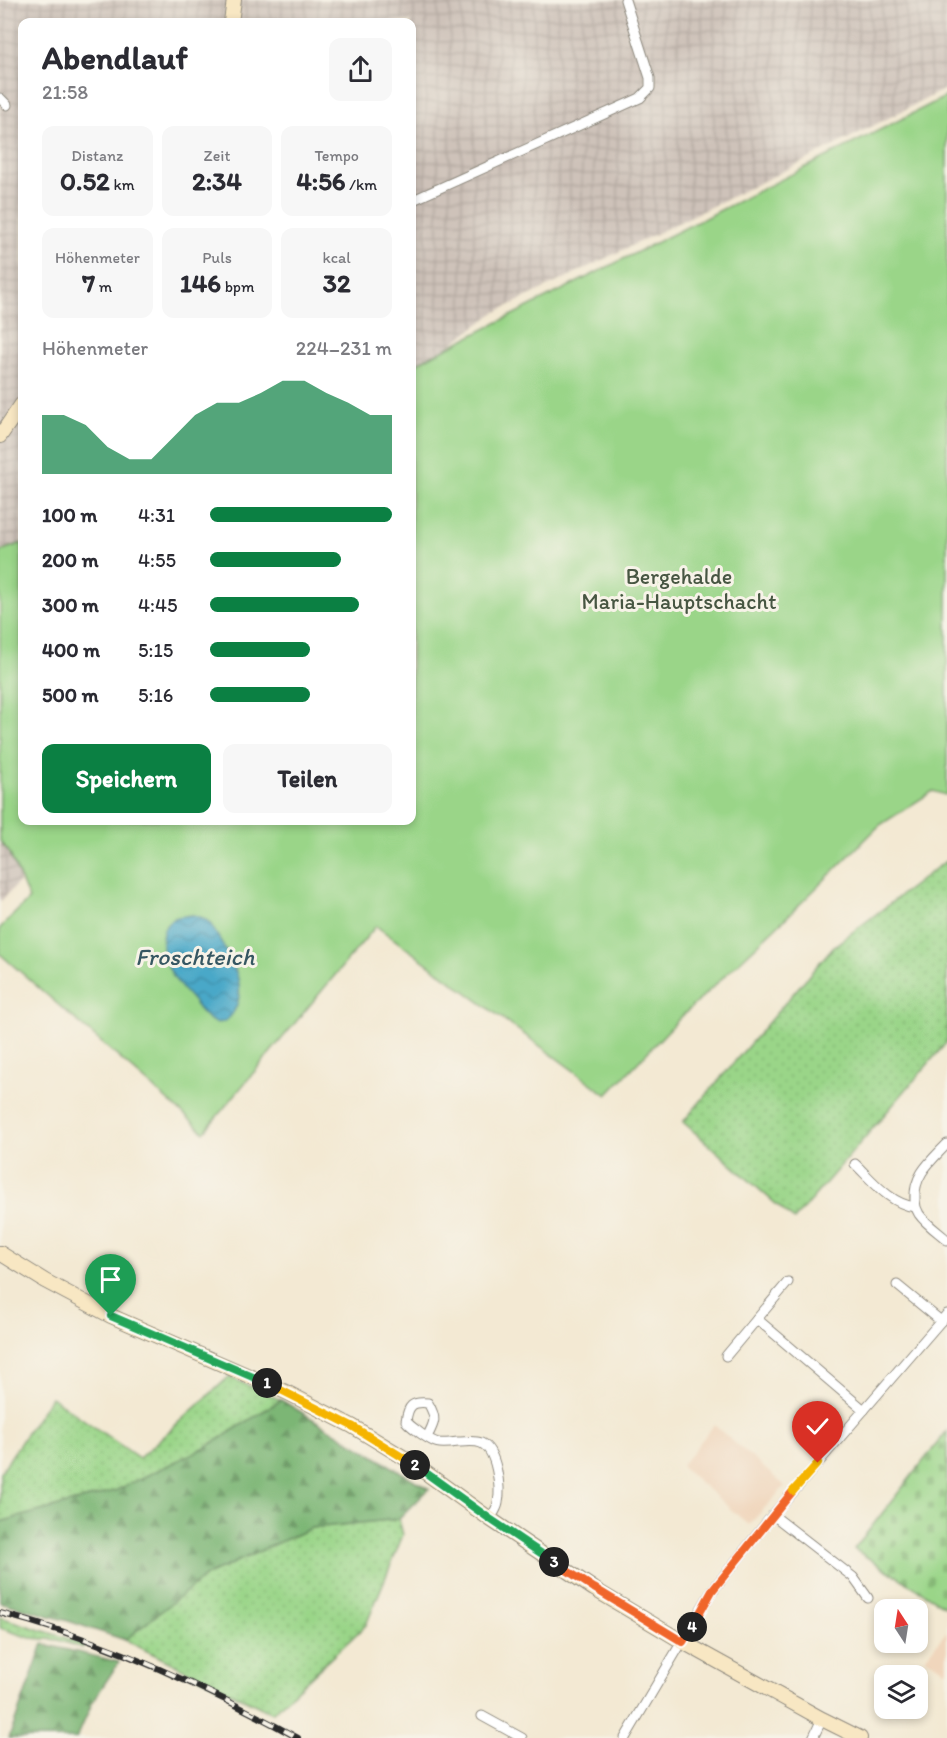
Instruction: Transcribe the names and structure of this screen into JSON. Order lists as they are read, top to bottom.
{
  "water": ["Froschteich"],
  "parks": ["Bergehalde Maria-Hauptschacht"],
  "north": "top",
  "page": {
    "heading": ["Abendlauf", "21:58"],
    "stats": [
      ["Distanz", "0.52 km"],
      ["Zeit", "2:34"],
      ["Tempo", "4:56 /km"],
      ["Höhenmeter", "7 m"],
      ["Puls", "146 bpm"],
      ["kcal", "32"]
    ],
    "chart": ["Höhenmeter", "224–231 m"],
    "list": [
      {
        "name": "100 m",
        "note": "4:31"
      },
      {
        "name": "200 m",
        "note": "4:55"
      },
      {
        "name": "300 m",
        "note": "4:45"
      },
      {
        "name": "400 m",
        "note": "5:15"
      },
      {
        "name": "500 m",
        "note": "5:16"
      }
    ],
    "buttons": ["Speichern", "Teilen"],
    "pins": [
      "1",
      "2",
      "3",
      "4"
    ]
  }
}
